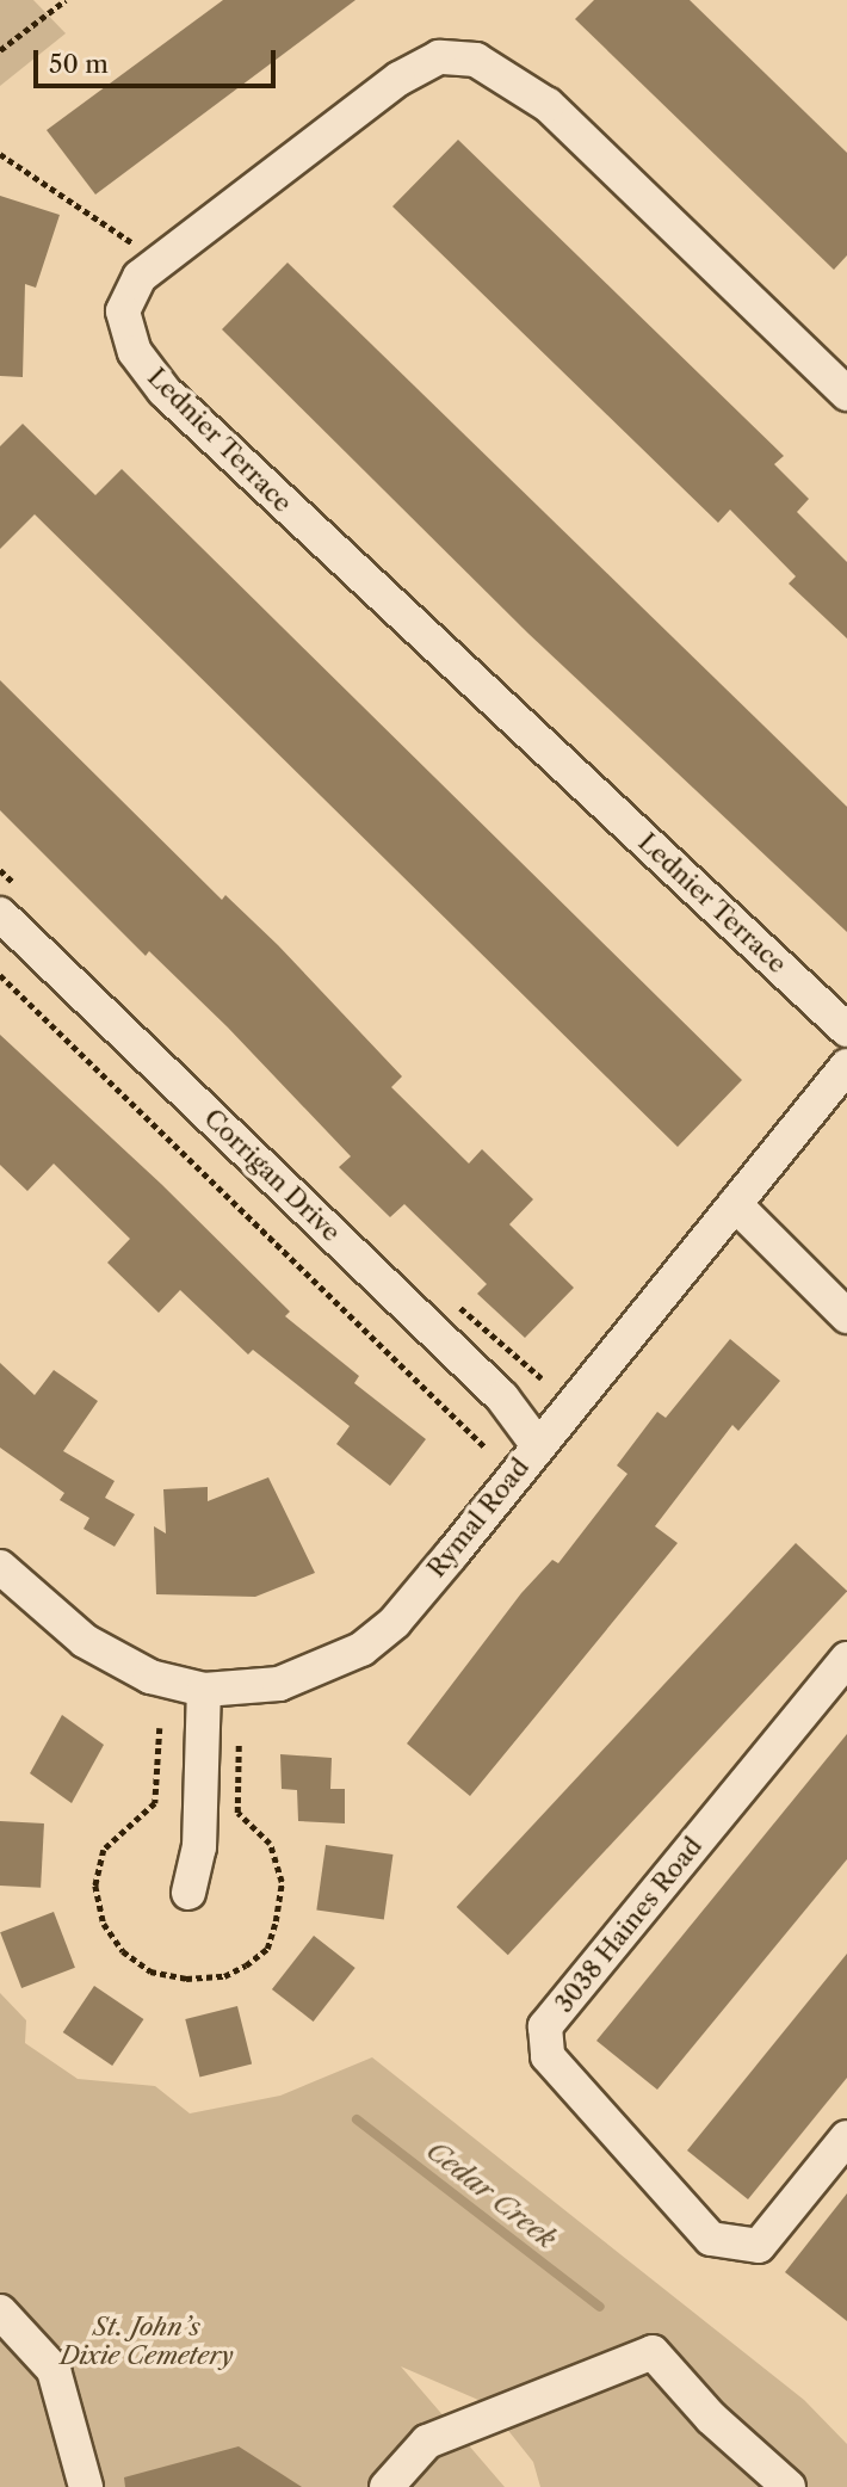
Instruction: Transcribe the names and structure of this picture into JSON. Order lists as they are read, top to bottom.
{
  "streets": {
    "street": [
      "Lednier Terrace",
      "Corrigan Drive",
      "Rymal Road",
      "3038 Haines Road"
    ]
  },
  "crossings": [
    ["Corrigan Drive", "Rymal Road"]
  ],
  "water": ["Cedar Creek"],
  "parks": ["St. John’s Dixie Cemetery"],
  "scale_bar": "50 m"
}
